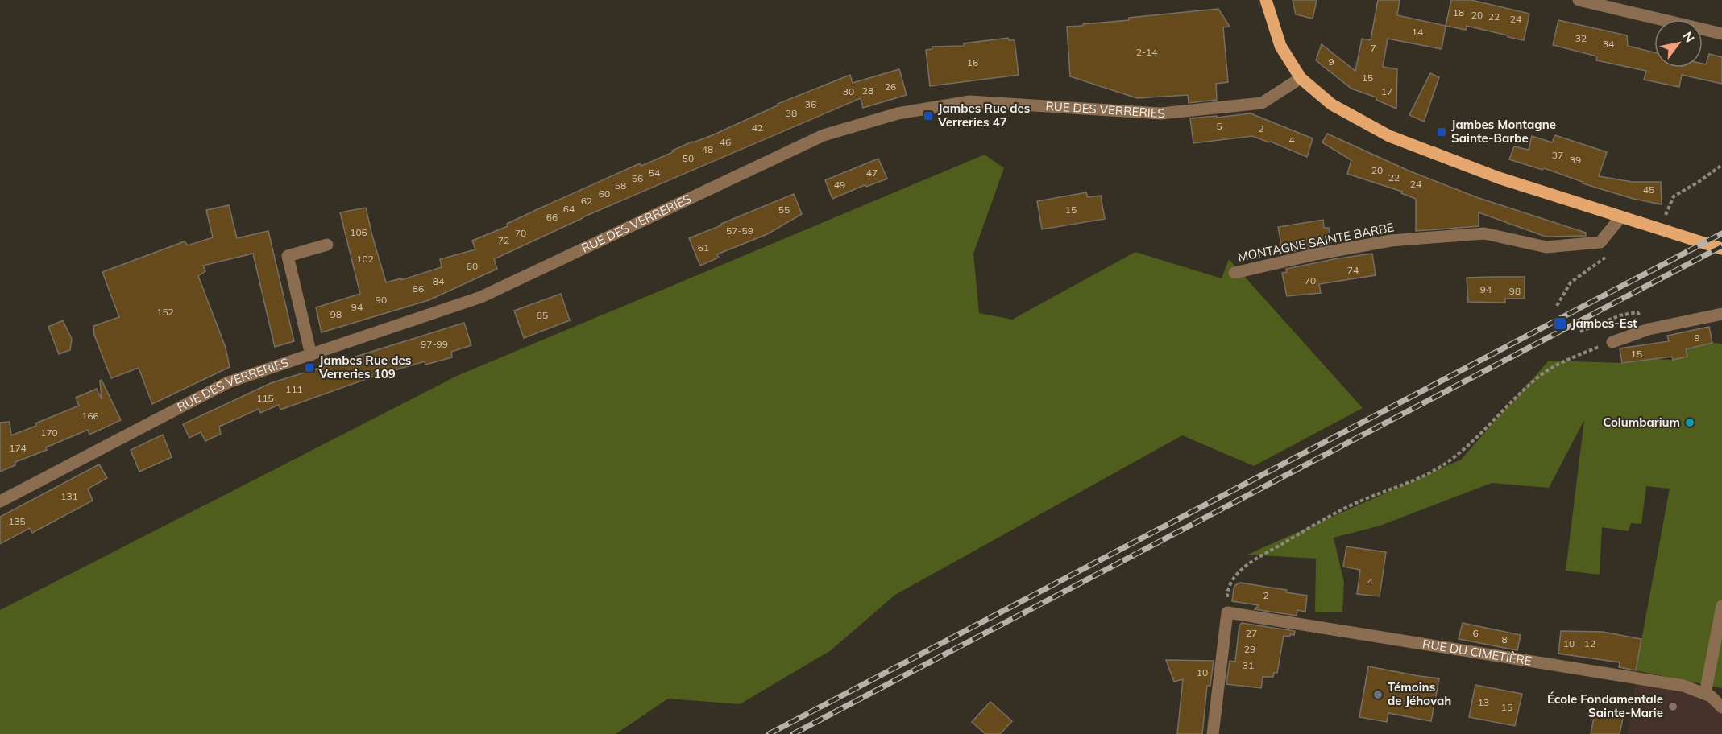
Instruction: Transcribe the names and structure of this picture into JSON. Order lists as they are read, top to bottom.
{
  "streets": {
    "street": ["RUE DES VERRERIES", "MONTAGNE SAINTE BARBE", "RUE DU CIMETIÈRE"]
  },
  "places": {
    "transit": [
      "Jambes Rue des Verreries 47",
      "Jambes Montagne Sainte-Barbe",
      "Jambes-Est",
      "Jambes Rue des Verreries 109"
    ],
    "other": ["Columbarium", "Témoins de Jéhovah", "École Fondamentale Sainte-Marie"]
  },
  "house_numbers": [
    "18",
    "20",
    "22",
    "24",
    "14",
    "32",
    "34",
    "7",
    "2-14",
    "9",
    "16",
    "15",
    "26",
    "28",
    "30",
    "17",
    "36",
    "38",
    "5",
    "42",
    "2",
    "4",
    "46",
    "48",
    "37",
    "50",
    "39",
    "20",
    "54",
    "47",
    "22",
    "56",
    "24",
    "49",
    "58",
    "45",
    "60",
    "62",
    "64",
    "55",
    "15",
    "66",
    "57-59",
    "106",
    "70",
    "72",
    "61",
    "102",
    "80",
    "74",
    "70",
    "84",
    "86",
    "94",
    "98",
    "90",
    "94",
    "152",
    "98",
    "85",
    "9",
    "97-99",
    "15",
    "111",
    "115",
    "166",
    "170",
    "174",
    "131",
    "135",
    "4",
    "2",
    "27",
    "6",
    "8",
    "10",
    "12",
    "29",
    "31",
    "10",
    "13",
    "15"
  ],
  "north": "top right"
}
